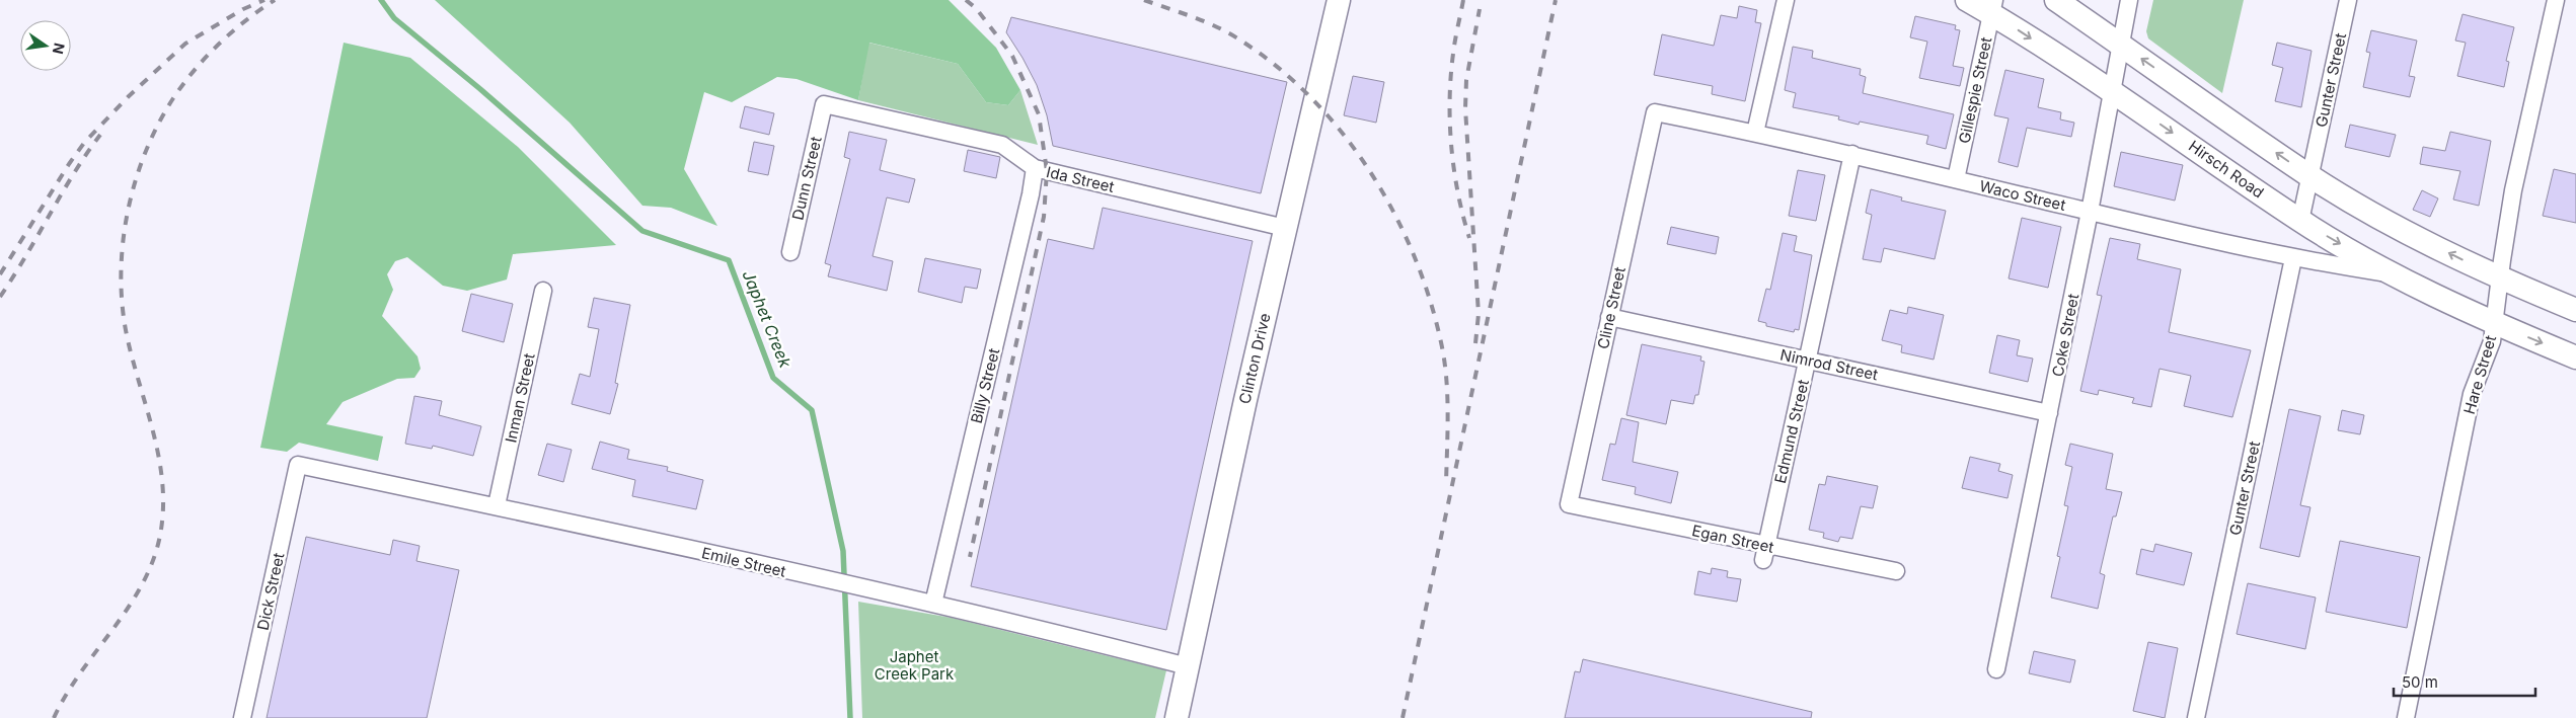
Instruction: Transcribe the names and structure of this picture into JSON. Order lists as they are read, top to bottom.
{
  "streets": {
    "main road": ["Hirsch Road", "Clinton Drive"],
    "street": [
      "Gunter Street",
      "Gillespie Street",
      "Dunn Street",
      "Ida Street",
      "Waco Street",
      "Cline Street",
      "Coke Street",
      "Nimrod Street",
      "Hare Street",
      "Billy Street",
      "Inman Street",
      "Edmund Street",
      "Egan Street",
      "Emile Street",
      "Dick Street"
    ]
  },
  "crossings": [
    ["Gunter Street", "Hirsch Road"],
    ["Gunter Street", "Waco Street"],
    ["Gillespie Street", "Hirsch Road"],
    ["Gillespie Street", "Waco Street"],
    ["Hirsch Road", "Waco Street"],
    ["Hirsch Road", "Coke Street"],
    ["Hirsch Road", "Hare Street"],
    ["Dunn Street", "Ida Street"],
    ["Ida Street", "Clinton Drive"],
    ["Ida Street", "Billy Street"],
    ["Waco Street", "Cline Street"],
    ["Waco Street", "Coke Street"],
    ["Waco Street", "Edmund Street"],
    ["Cline Street", "Nimrod Street"],
    ["Cline Street", "Egan Street"],
    ["Coke Street", "Nimrod Street"],
    ["Clinton Drive", "Emile Street"],
    ["Nimrod Street", "Edmund Street"],
    ["Billy Street", "Emile Street"],
    ["Inman Street", "Emile Street"],
    ["Edmund Street", "Egan Street"],
    ["Emile Street", "Dick Street"]
  ],
  "water": ["Japhet Creek"],
  "parks": ["Japhet Creek Park"],
  "scale_bar": "50 m",
  "north": "right"
}
